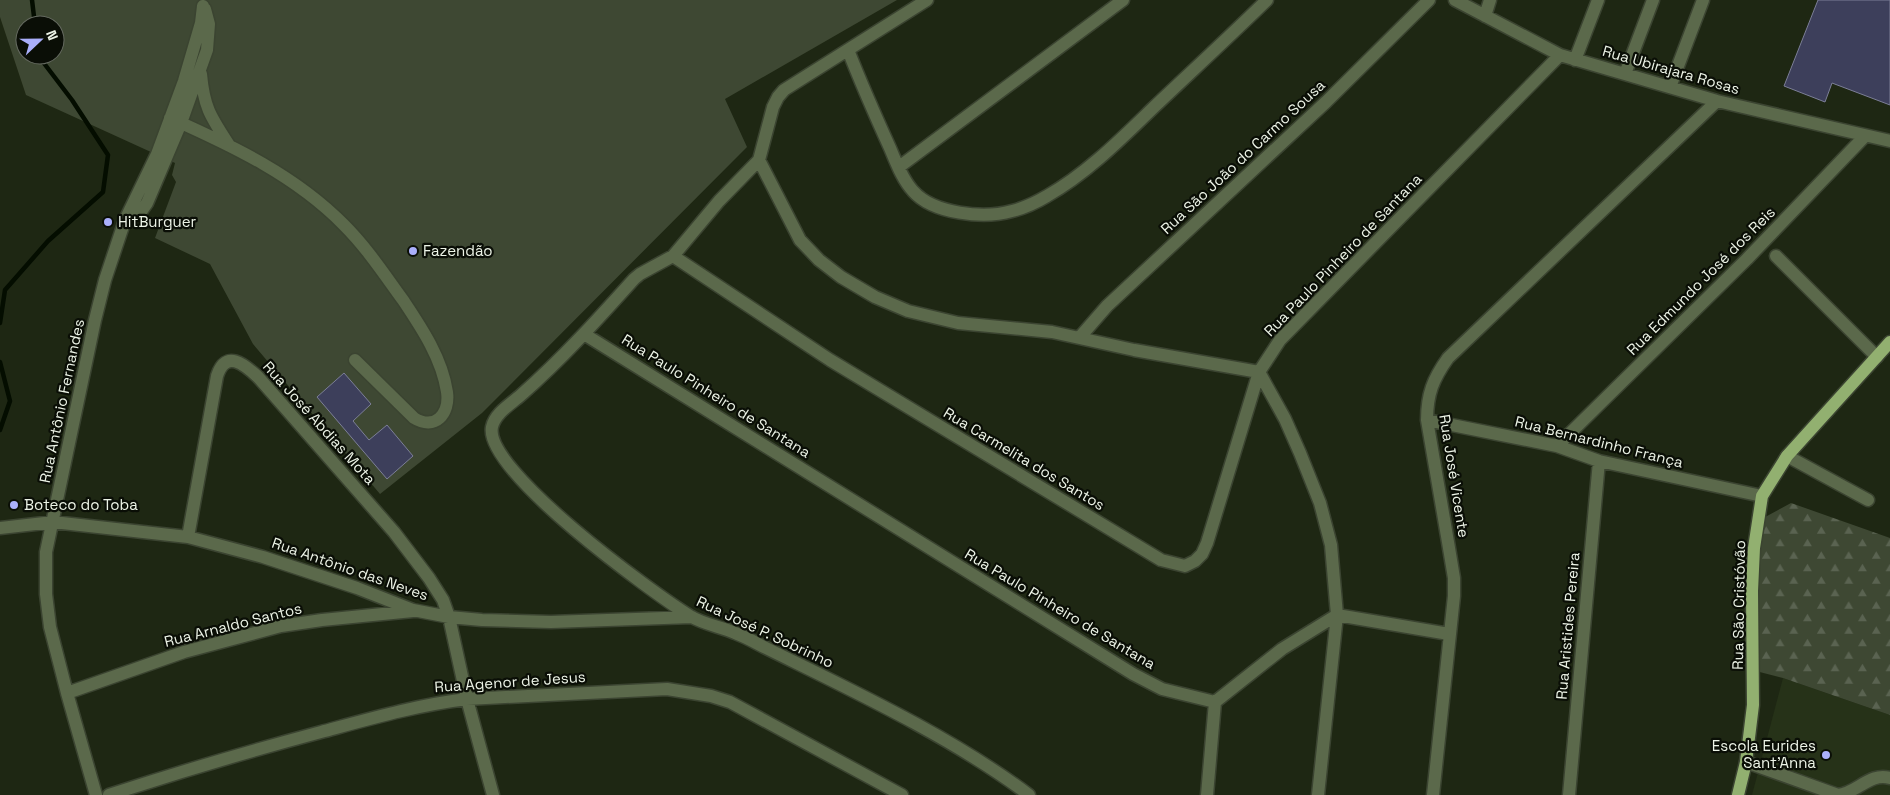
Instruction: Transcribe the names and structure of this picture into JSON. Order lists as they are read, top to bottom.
{
  "streets": {
    "main road": ["Rua São Cristóvão"],
    "street": [
      "Rua Ubirajara Rosas",
      "Rua São João do Carmo Sousa",
      "Rua Paulo Pinheiro de Santana",
      "Rua Edmundo José dos Reis",
      "Rua Antônio Fernandes",
      "Rua José Abdias Mota",
      "Rua Bernardinho França",
      "Rua Carmelita dos Santos",
      "Rua José Vicente",
      "Rua Antônio das Neves",
      "Rua Arnaldo Santos",
      "Rua Aristides Pereira",
      "Rua José P. Sobrinho",
      "Rua Agenor de Jesus"
    ]
  },
  "crossings": [
    ["Rua Ubirajara Rosas", "Rua Paulo Pinheiro de Santana"],
    ["Rua Ubirajara Rosas", "Rua Edmundo José dos Reis"],
    ["Rua Ubirajara Rosas", "Rua José Vicente"],
    ["Rua Paulo Pinheiro de Santana", "Rua Carmelita dos Santos"],
    ["Rua Paulo Pinheiro de Santana", "Rua José P. Sobrinho"],
    ["Rua Edmundo José dos Reis", "Rua Bernardinho França"],
    ["Rua Antônio Fernandes", "Rua Antônio das Neves"],
    ["Rua Antônio Fernandes", "Rua Arnaldo Santos"],
    ["Rua José Abdias Mota", "Rua Antônio das Neves"],
    ["Rua Bernardinho França", "Rua José Vicente"],
    ["Rua Bernardinho França", "Rua São Cristóvão"],
    ["Rua Bernardinho França", "Rua Aristides Pereira"],
    ["Rua Antônio das Neves", "Rua Arnaldo Santos"],
    ["Rua Antônio das Neves", "Rua José P. Sobrinho"]
  ],
  "places": [
    "HitBurguer",
    "Fazendão",
    "Boteco do Toba",
    "Escola Eurides Sant'Anna"
  ],
  "north": "right"
}
